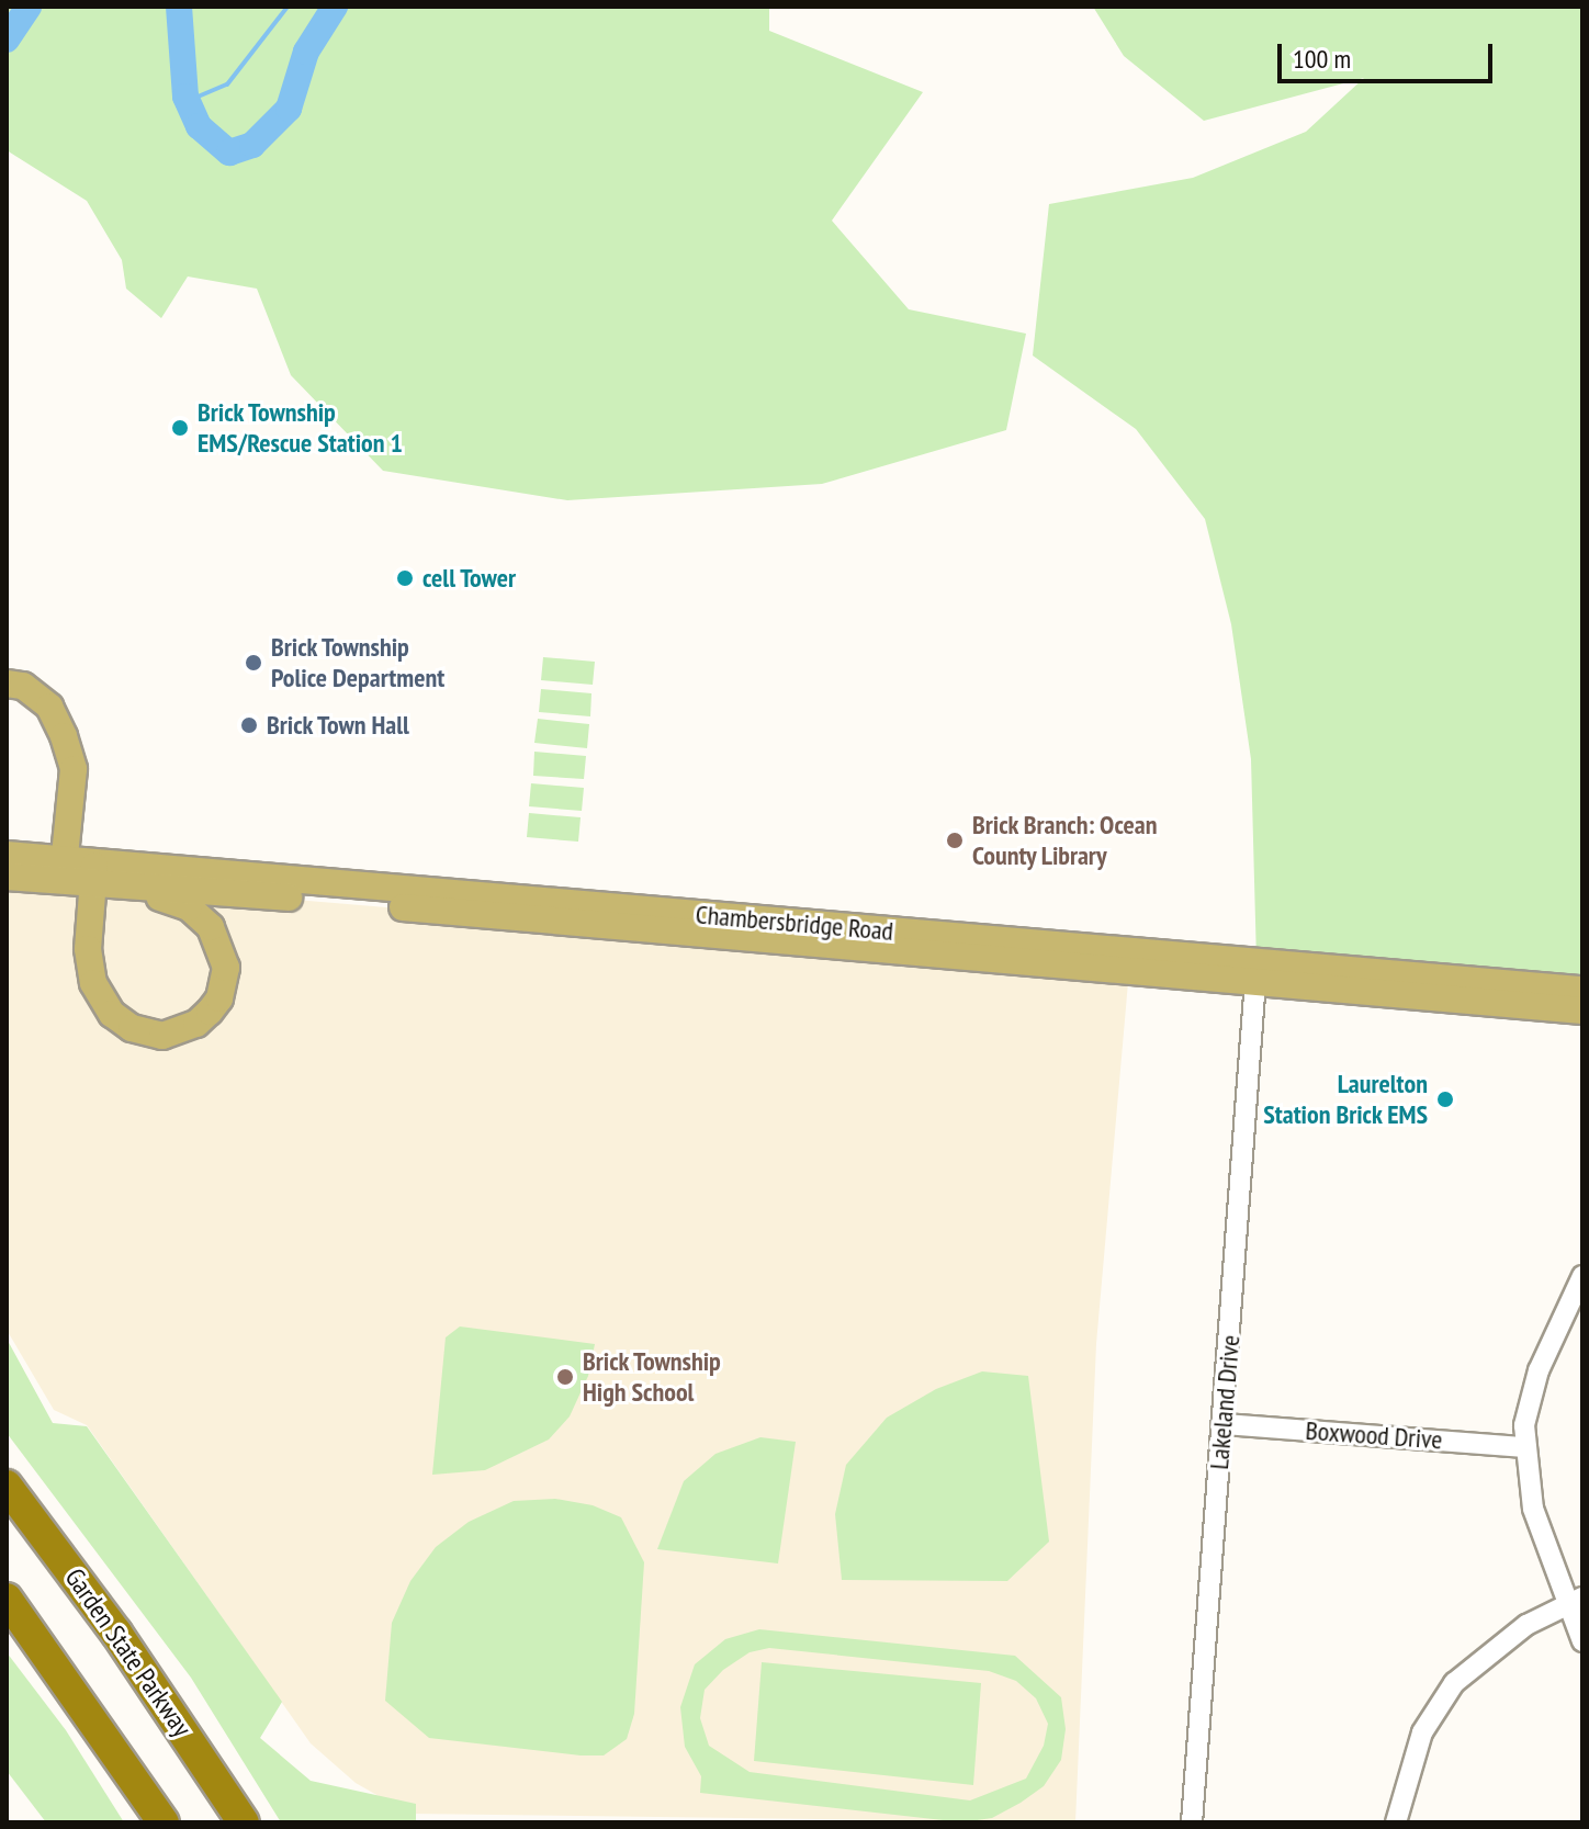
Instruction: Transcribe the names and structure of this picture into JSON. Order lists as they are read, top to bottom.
{
  "streets": {
    "highway": ["Garden State Parkway"],
    "main road": ["Chambersbridge Road"],
    "street": ["Lakeland Drive", "Boxwood Drive"]
  },
  "crossings": [
    ["Chambersbridge Road", "Lakeland Drive"],
    ["Lakeland Drive", "Boxwood Drive"]
  ],
  "places": [
    "Brick Township EMS/Rescue Station 1",
    "cell Tower",
    "Brick Township Police Department",
    "Brick Town Hall",
    "Brick Branch: Ocean County Library",
    "Laurelton Station Brick EMS",
    "Brick Township High School"
  ],
  "scale_bar": "100 m"
}
